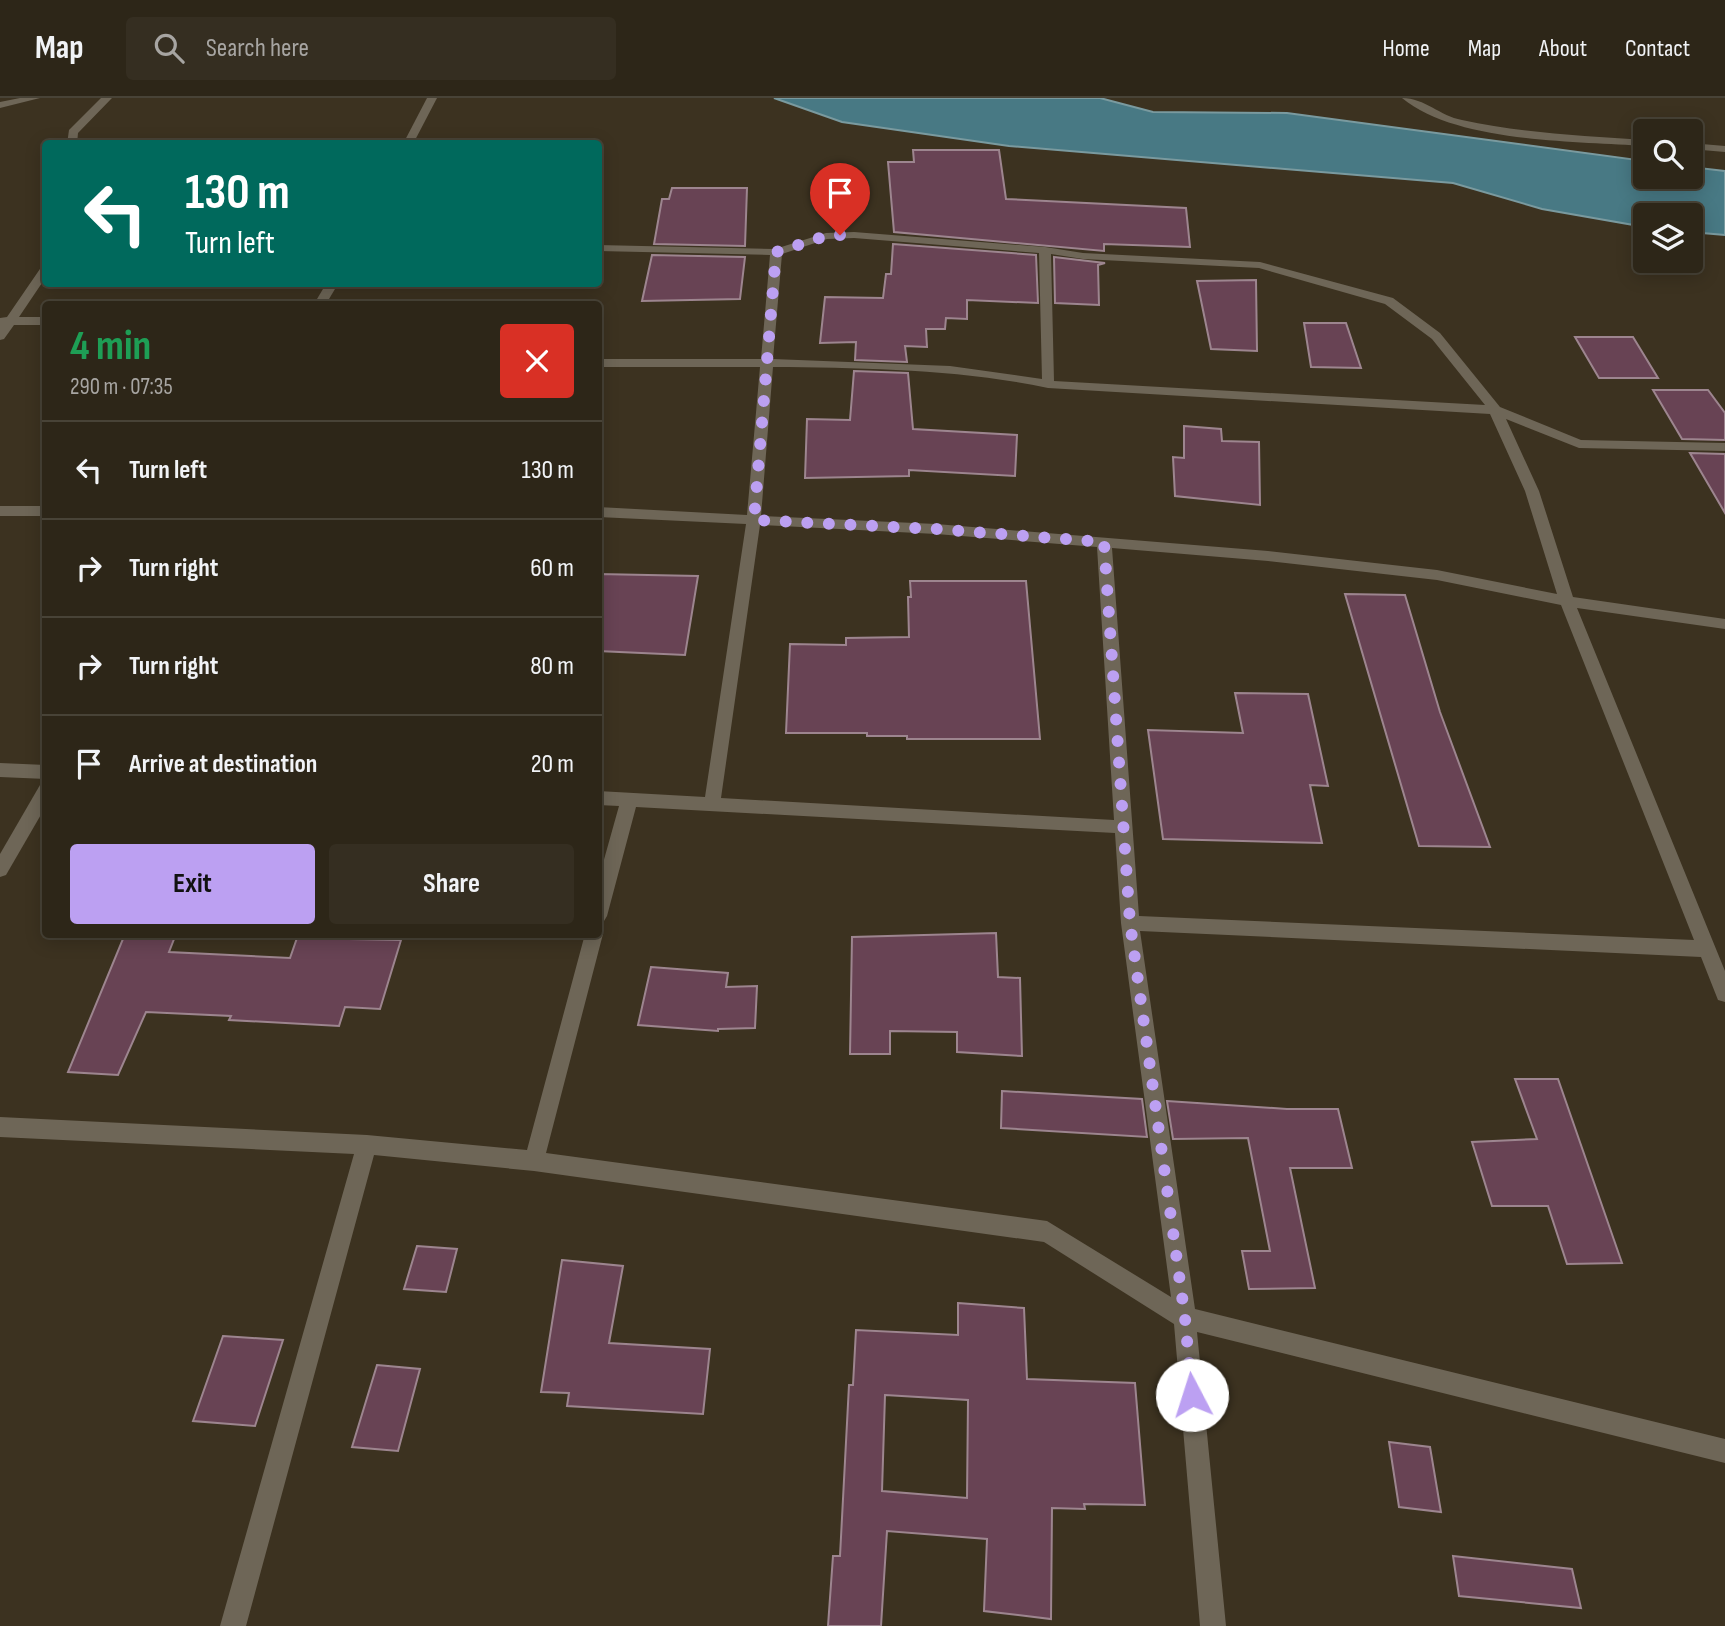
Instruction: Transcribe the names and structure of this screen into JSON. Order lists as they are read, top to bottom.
{
  "page": {
    "header": "Map",
    "search": "Search here",
    "nav": [
      "Home",
      "Map",
      "About",
      "Contact"
    ],
    "turn": ["130 m", "Turn left"],
    "heading": ["4 min", "290 m · 07:35"],
    "list": [
      {
        "name": "Turn left",
        "value": "130 m"
      },
      {
        "name": "Turn right",
        "value": "60 m"
      },
      {
        "name": "Turn right",
        "value": "80 m"
      },
      {
        "name": "Arrive at destination",
        "value": "20 m"
      }
    ],
    "buttons": ["Exit", "Share"]
  }
}
